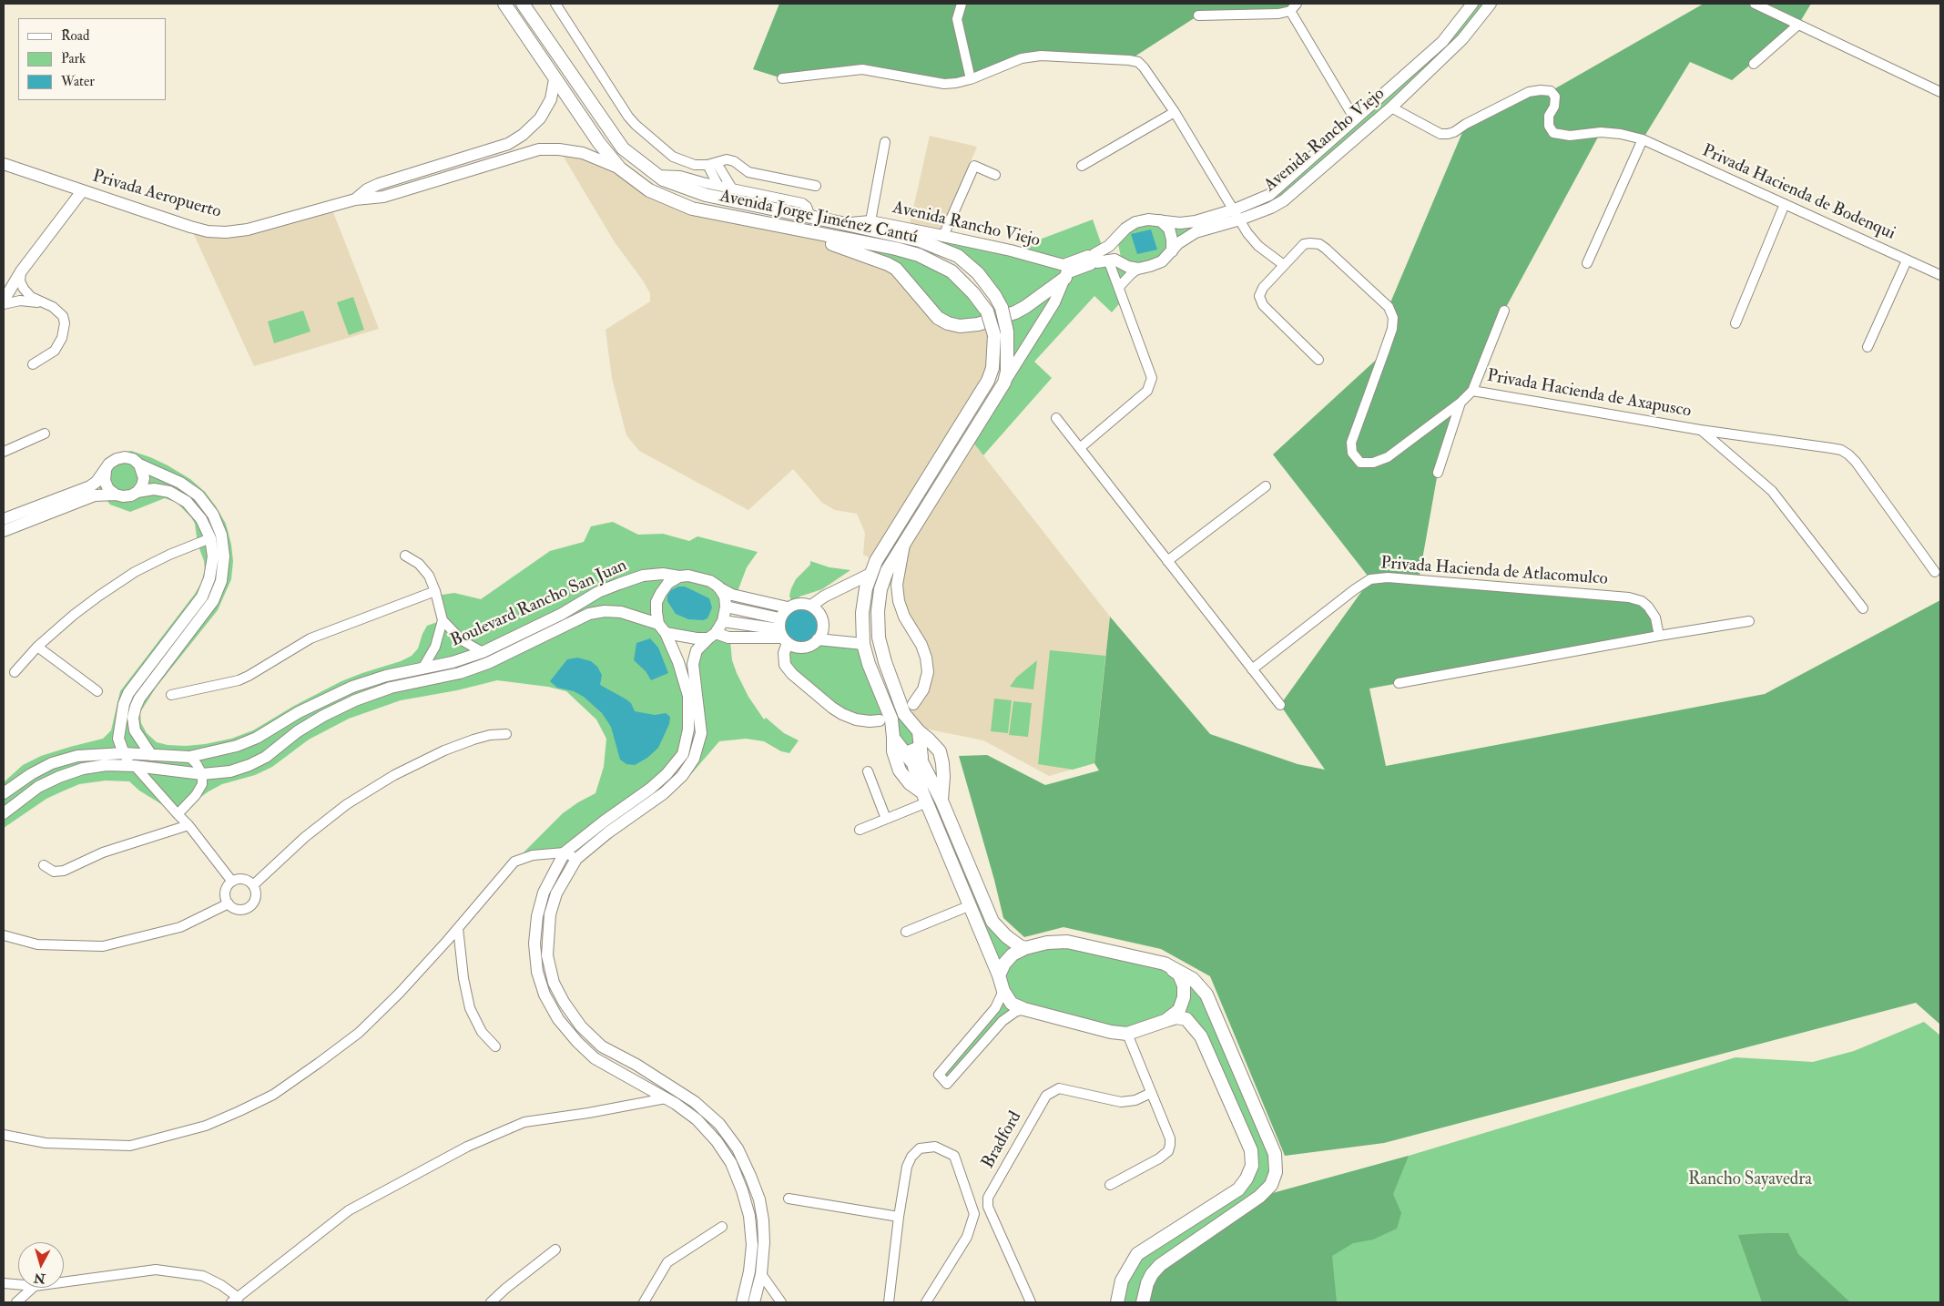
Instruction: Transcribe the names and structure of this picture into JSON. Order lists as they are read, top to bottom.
{
  "streets": {
    "main road": ["Avenida Jorge Jiménez Cantú"],
    "street": [
      "Avenida Rancho Viejo",
      "Privada Hacienda de Bodenqui",
      "Privada Aeropuerto",
      "Privada Hacienda de Axapusco",
      "Privada Hacienda de Atlacomulco",
      "Boulevard Rancho San Juan",
      "Bradford"
    ]
  },
  "crossings": [
    ["Avenida Rancho Viejo", "Privada Hacienda de Bodenqui"],
    ["Avenida Rancho Viejo", "Avenida Jorge Jiménez Cantú"],
    ["Privada Aeropuerto", "Avenida Jorge Jiménez Cantú"]
  ],
  "parks": ["Rancho Sayavedra"],
  "legend": ["Road", "Park", "Water"],
  "north": "bottom"
}
